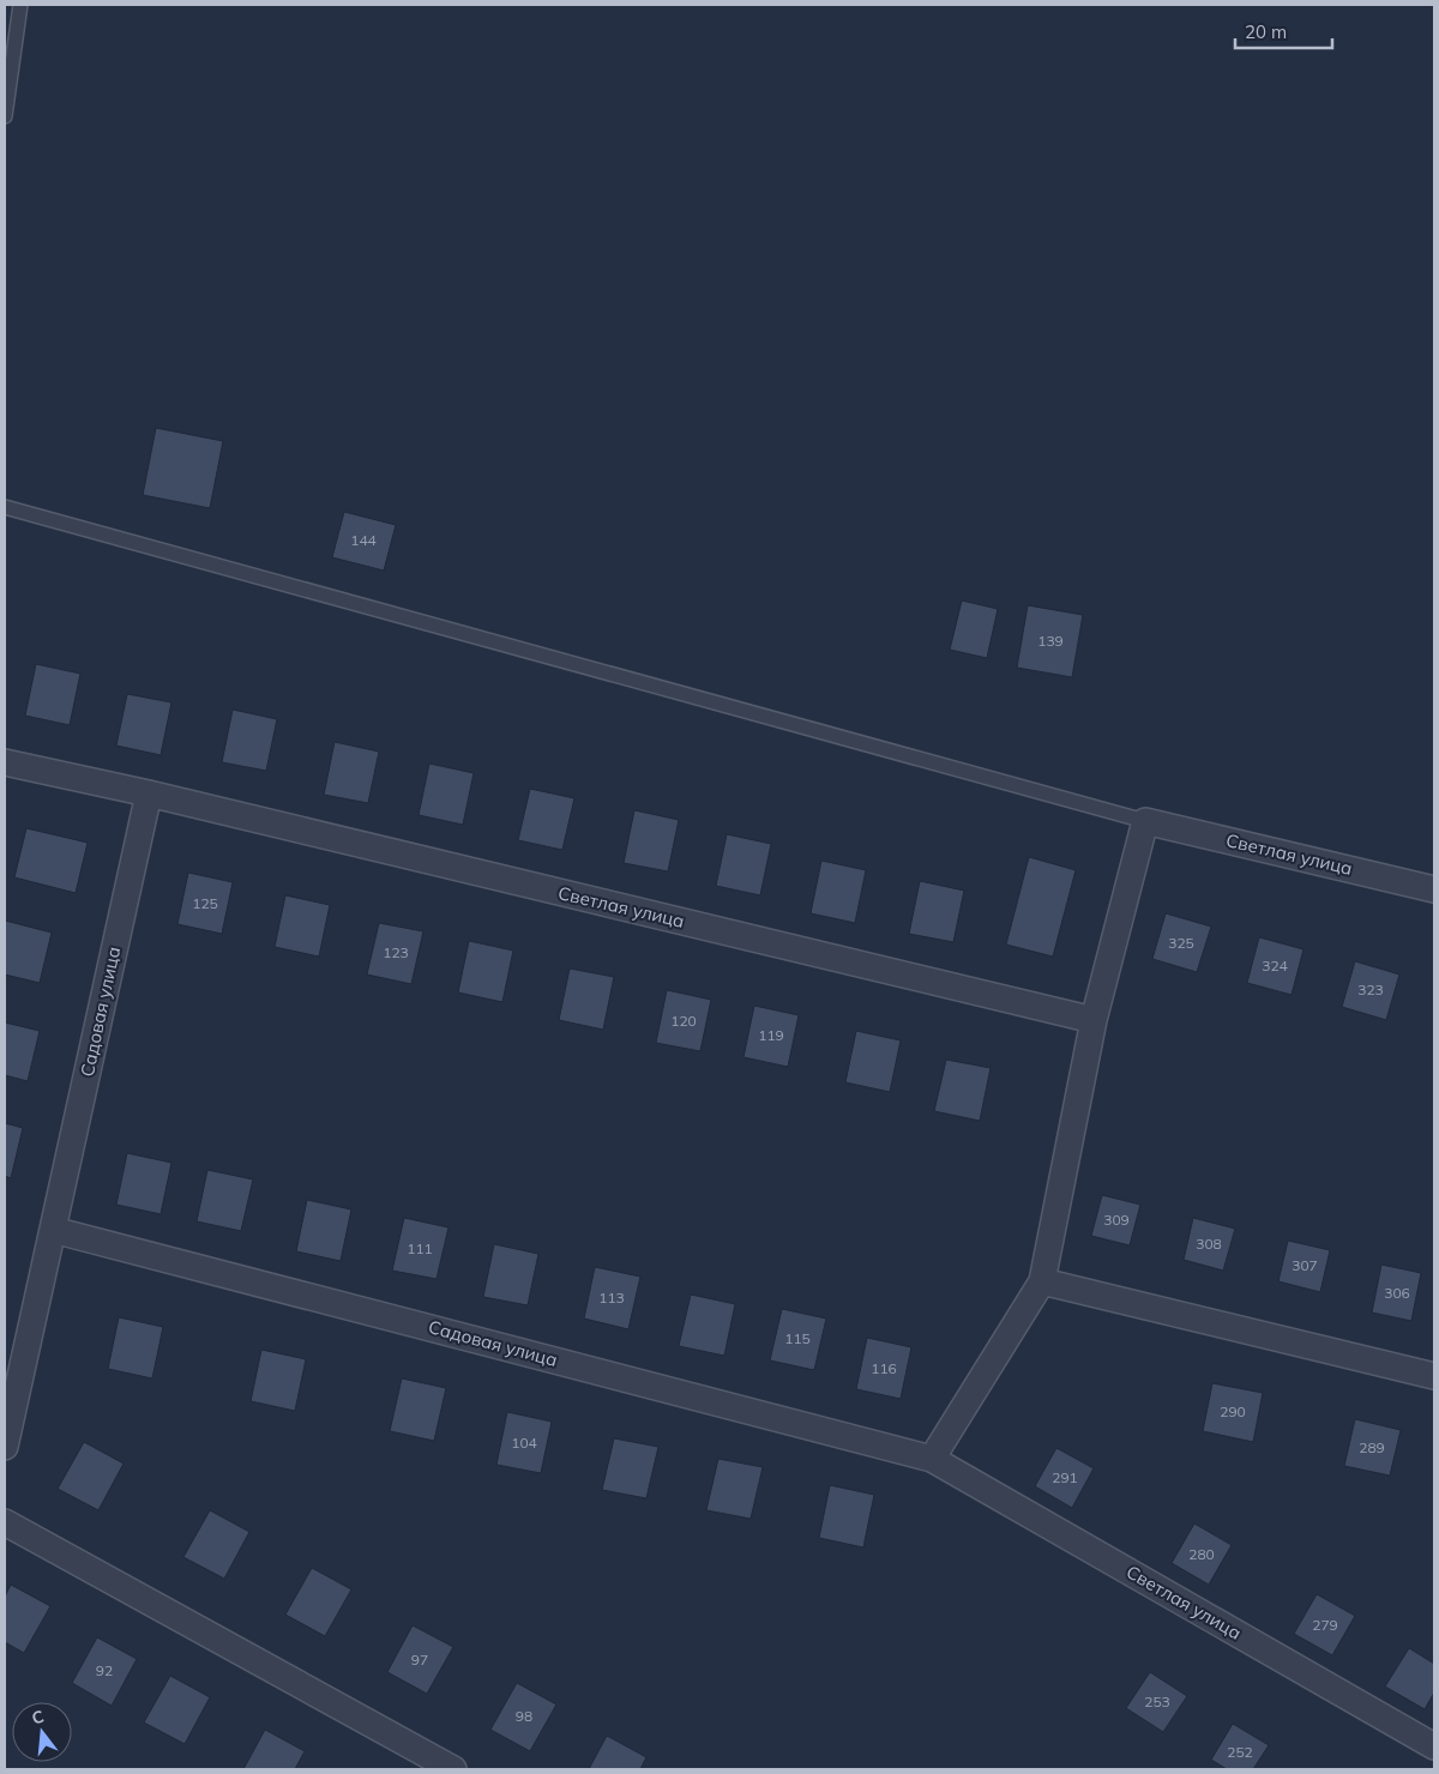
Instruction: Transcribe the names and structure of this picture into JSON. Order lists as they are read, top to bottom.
{
  "streets": {
    "street": ["Светлая улица", "Садовая улица"]
  },
  "crossings": [
    ["Светлая улица", "Садовая улица"]
  ],
  "house_numbers": [
    "144",
    "139",
    "125",
    "325",
    "123",
    "324",
    "323",
    "120",
    "119",
    "309",
    "308",
    "111",
    "307",
    "306",
    "113",
    "115",
    "116",
    "290",
    "104",
    "289",
    "291",
    "280",
    "279",
    "97",
    "92",
    "253",
    "98",
    "252"
  ],
  "scale_bar": "20 m",
  "north": "top"
}
